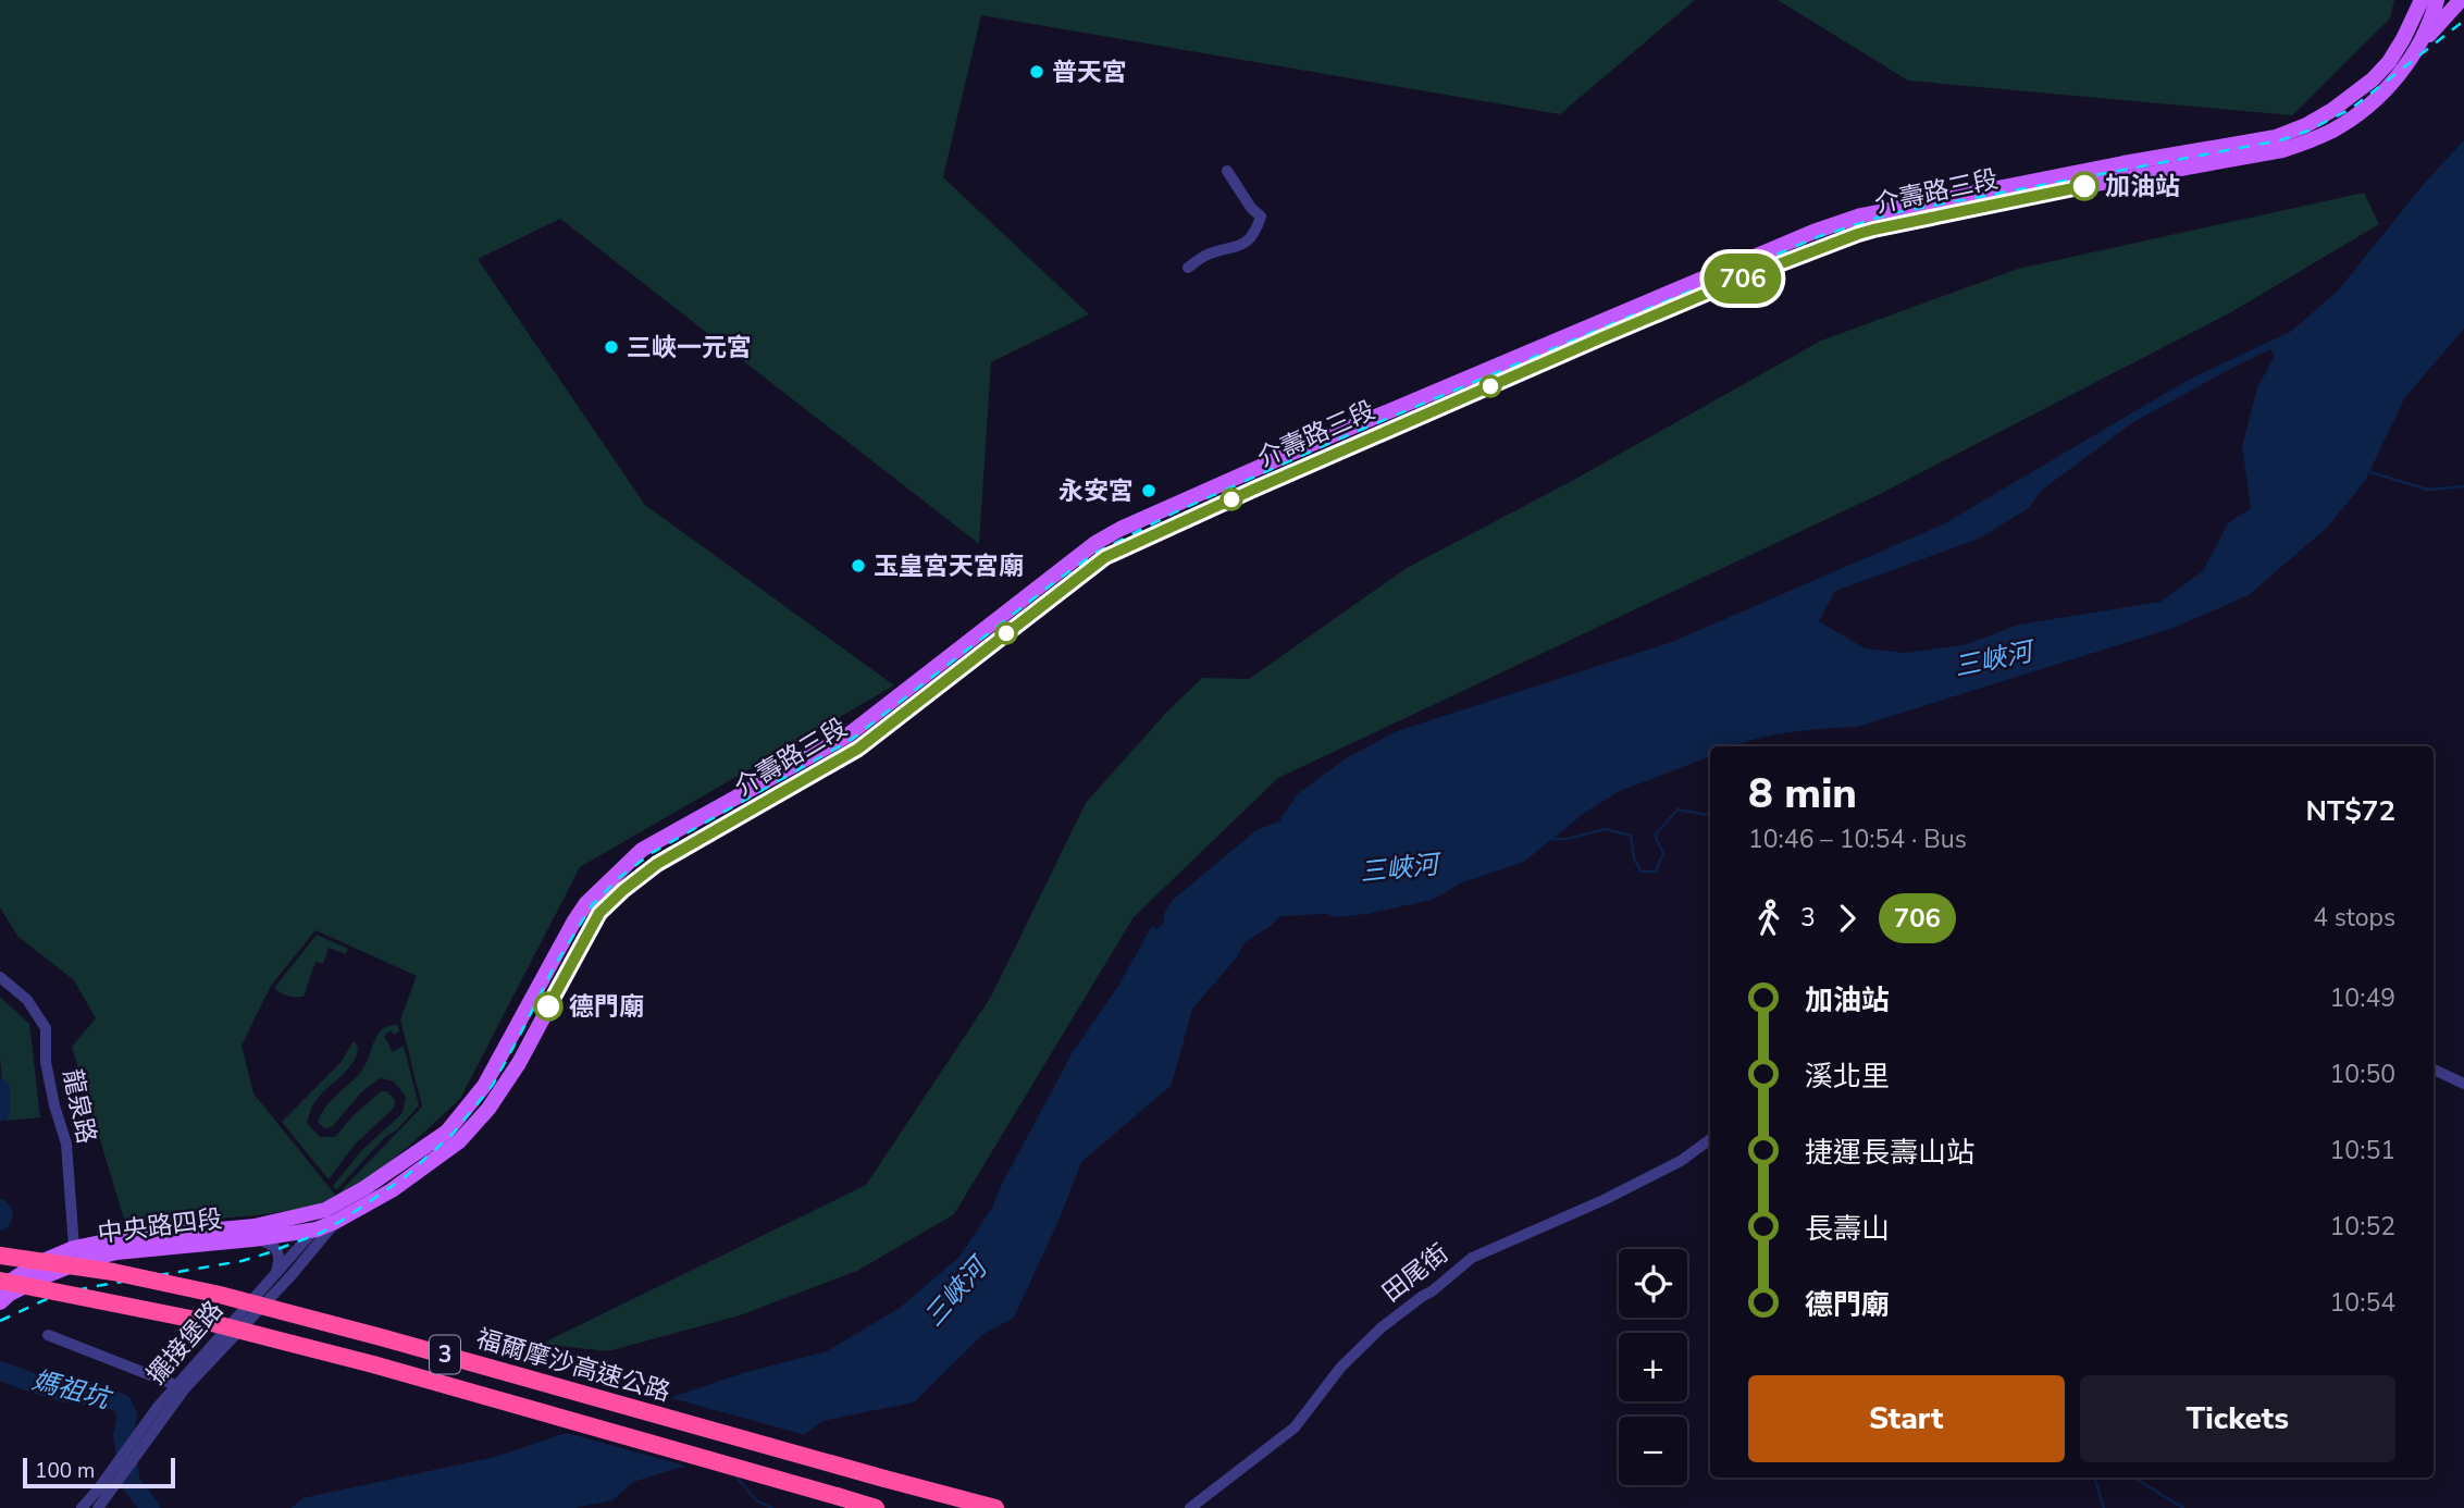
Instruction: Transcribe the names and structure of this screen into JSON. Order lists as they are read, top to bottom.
{
  "streets": {
    "highway": ["3", "福爾摩沙高速公路"],
    "main road": ["介壽路三段", "中央路四段"],
    "street": ["龍泉路", "田尾街", "擺接堡路"]
  },
  "crossings": [
    ["介壽路三段", "中央路四段"],
    ["介壽路三段", "擺接堡路"],
    ["龍泉路", "中央路四段"],
    ["中央路四段", "擺接堡路"]
  ],
  "water": ["三峽河", "媽祖坑"],
  "places": [
    "普天宮",
    "加油站",
    "三峽一元宮",
    "永安宮",
    "玉皇宮天宮廟",
    "德門廟"
  ],
  "lines": ["bus line 706"],
  "scale_bar": "100 m",
  "page": {
    "on_map": "706",
    "heading": ["8 min", "10:46 – 10:54 · Bus", "NT$72"],
    "legs": ["3", "706", "4 stops"],
    "list": [
      {
        "name": "加油站",
        "value": "10:49"
      },
      {
        "name": "溪北里",
        "value": "10:50"
      },
      {
        "name": "捷運長壽山站",
        "value": "10:51"
      },
      {
        "name": "長壽山",
        "value": "10:52"
      },
      {
        "name": "德門廟",
        "value": "10:54"
      }
    ],
    "map_buttons": ["+", "−"],
    "buttons": ["Start", "Tickets"],
    "scale": "100 m"
  }
}
